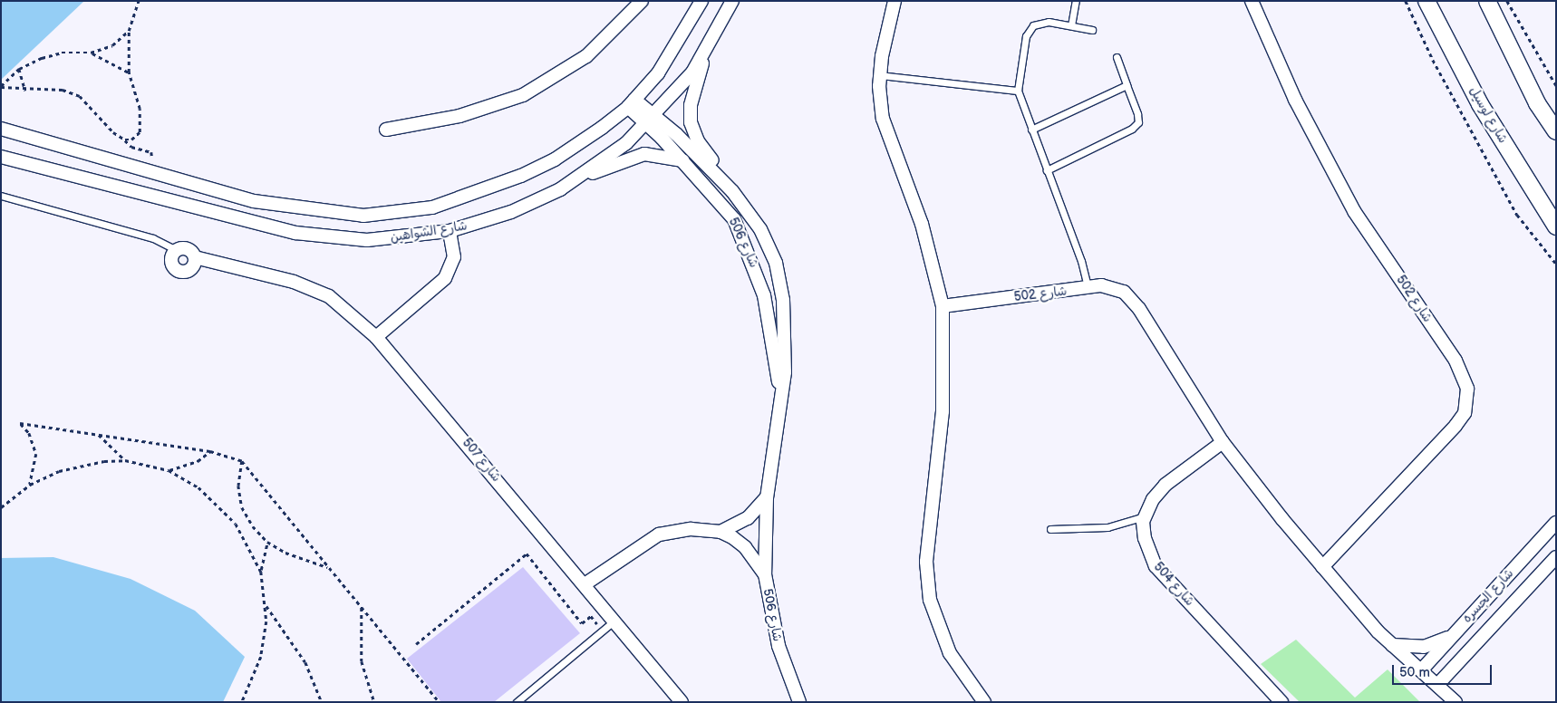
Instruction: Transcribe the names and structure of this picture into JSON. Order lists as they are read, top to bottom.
{
  "streets": {
    "street": [
      "شارع لوسيل",
      "شارع الشواهين",
      "شارع 506",
      "شارع 502",
      "شارع 507",
      "شارع 504",
      "شارع الجسره"
    ]
  },
  "crossings": [
    ["شارع الشواهين", "شارع 506"],
    ["شارع 502", "شارع الجسره"]
  ],
  "scale_bar": "50 m"
}
